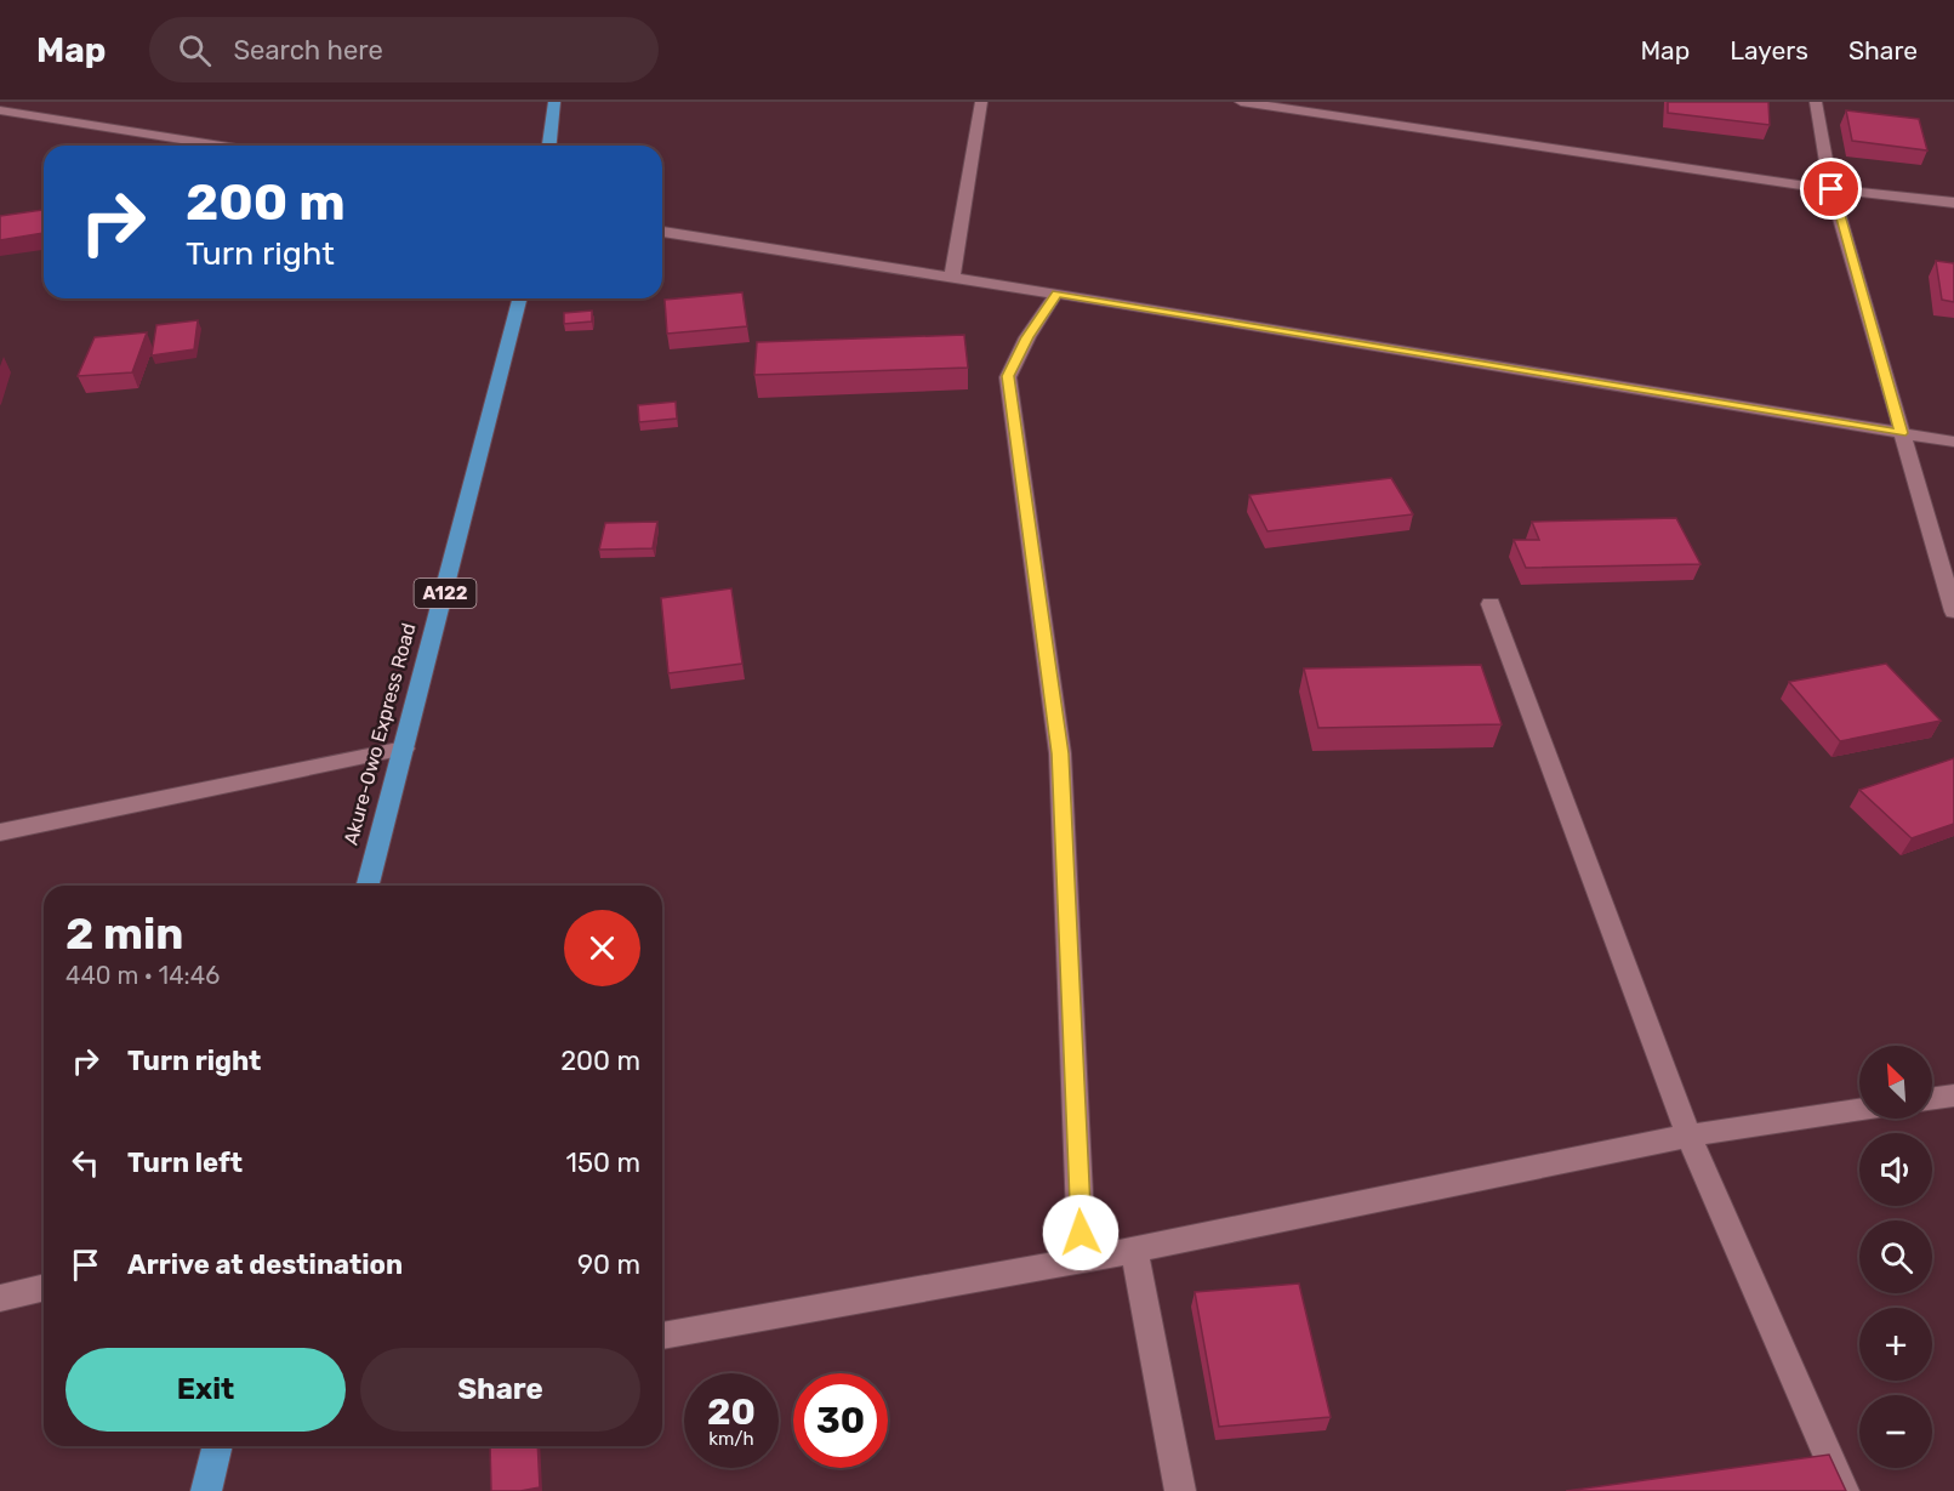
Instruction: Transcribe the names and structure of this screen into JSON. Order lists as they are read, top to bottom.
{
  "streets": {
    "highway": ["A122", "Akure-Owo Express Road"]
  },
  "north": "top left",
  "page": {
    "header": "Map",
    "search": "Search here",
    "nav": ["Map", "Layers", "Share"],
    "turn": ["200 m", "Turn right"],
    "heading": ["2 min", "440 m · 14:46"],
    "list": [
      {
        "name": "Turn right",
        "value": "200 m"
      },
      {
        "name": "Turn left",
        "value": "150 m"
      },
      {
        "name": "Arrive at destination",
        "value": "90 m"
      }
    ],
    "map_buttons": ["+", "−"],
    "buttons": ["Exit", "Share"],
    "speed": "20 km/h",
    "limit": "30"
  }
}
